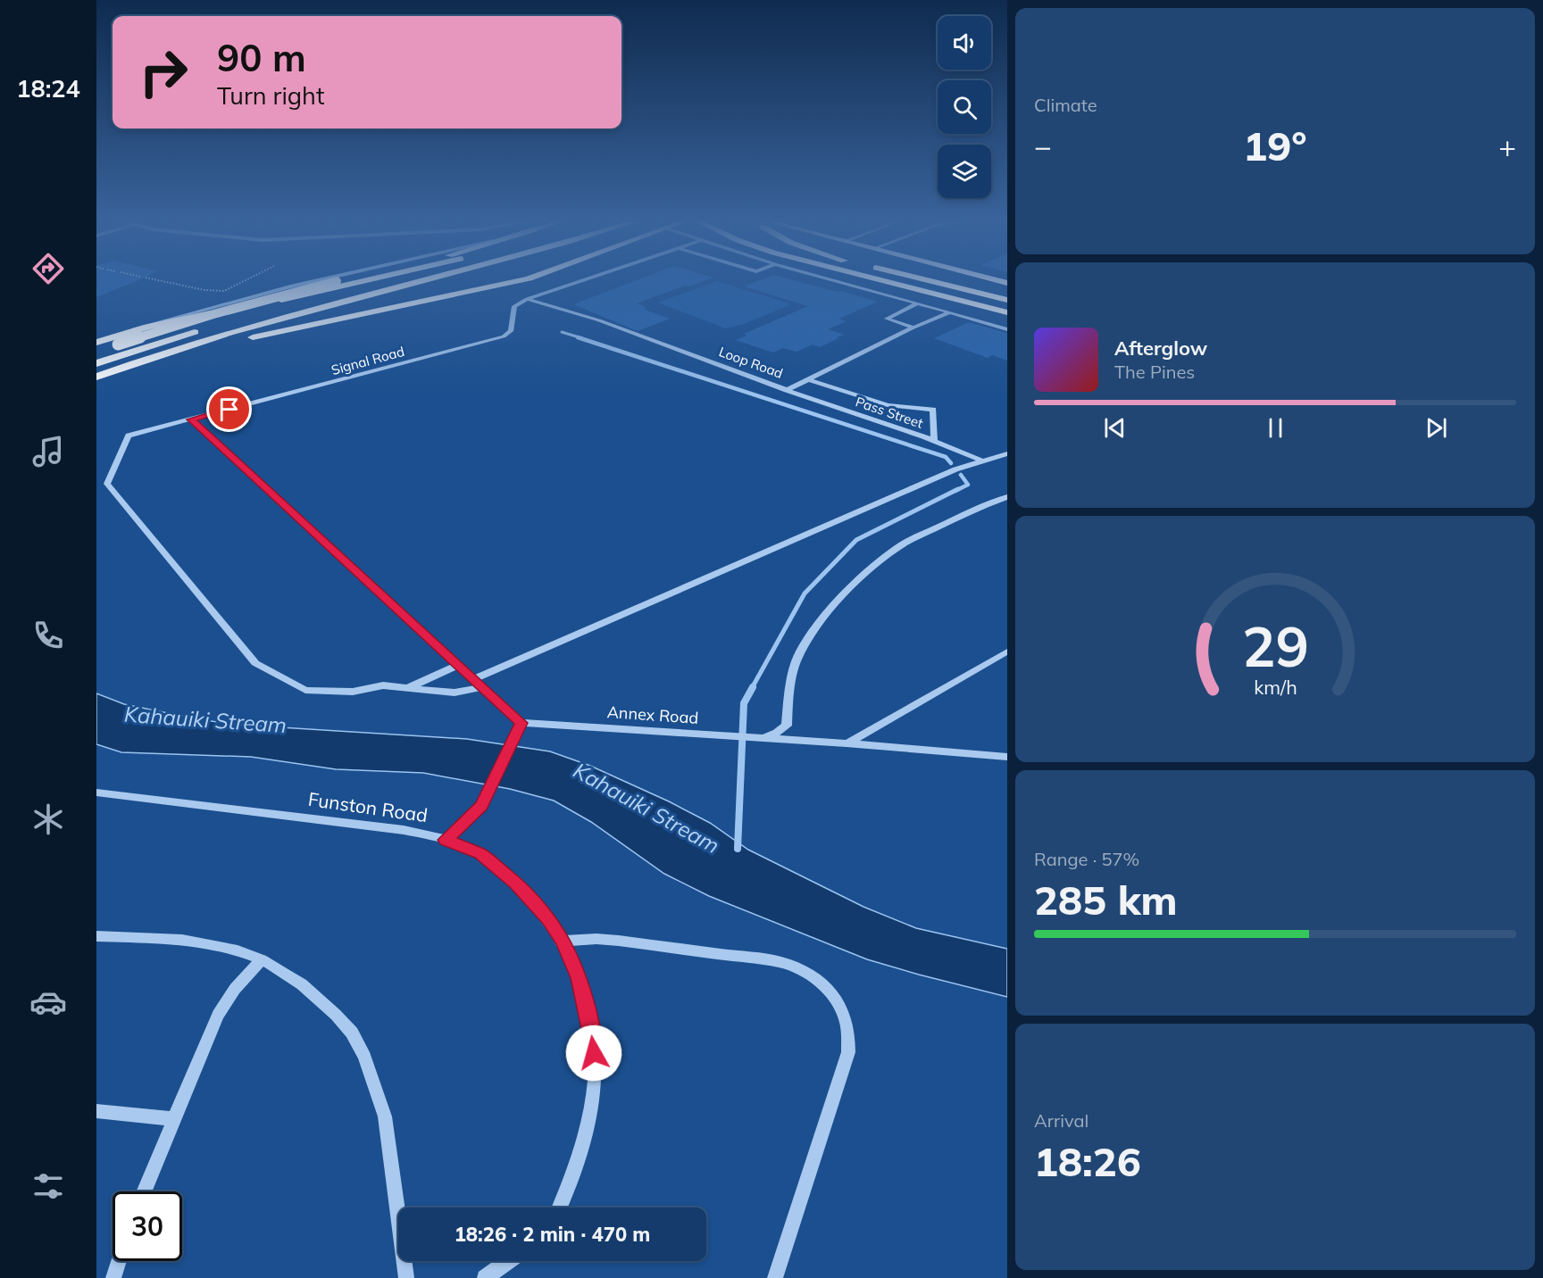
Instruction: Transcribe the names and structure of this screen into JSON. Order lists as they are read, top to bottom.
{
  "streets": {
    "street": [
      "Signal Road",
      "Loop Road",
      "Pass Street",
      "Annex Road",
      "Funston Road"
    ]
  },
  "crossings": [
    ["Signal Road", "Loop Road"],
    ["Loop Road", "Pass Street"]
  ],
  "water": ["Kahauiki Stream"],
  "page": {
    "tabs": "18:24",
    "tile": [
      "Climate",
      ["Range · 57%", "285 km"],
      ["Arrival", "18:26"]
    ],
    "turn": ["90 m", "Turn right"],
    "heat": ["−", "19°", "+"],
    "song": ["Afterglow", "The Pines"],
    "limit": "30",
    "trip": "18:26 · 2 min · 470 m",
    "gauge": ["29", "km/h"]
  }
}
